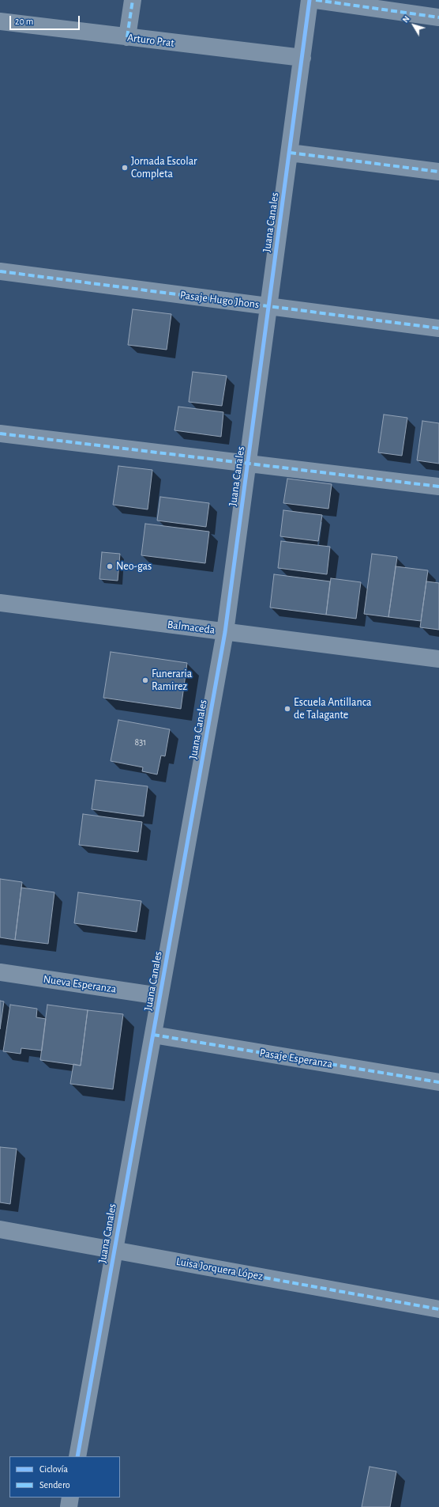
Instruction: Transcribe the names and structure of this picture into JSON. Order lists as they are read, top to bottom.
{
  "streets": {
    "street": [
      "Arturo Prat",
      "Juana Canales",
      "Pasaje Hugo Jhons",
      "Balmaceda",
      "Nueva Esperanza",
      "Pasaje Esperanza",
      "Luisa Jorquera López"
    ]
  },
  "crossings": [
    ["Arturo Prat", "Juana Canales"],
    ["Juana Canales", "Pasaje Hugo Jhons"],
    ["Juana Canales", "Balmaceda"],
    ["Juana Canales", "Nueva Esperanza"],
    ["Juana Canales", "Pasaje Esperanza"],
    ["Juana Canales", "Luisa Jorquera López"]
  ],
  "places": [
    "Jornada Escolar Completa",
    "Neo-gas",
    "Funeraria Ramirez",
    "Escuela Antillanca de Talagante"
  ],
  "house_numbers": ["831"],
  "legend": ["Ciclovía", "Sendero"],
  "scale_bar": "20 m",
  "north": "top left"
}
